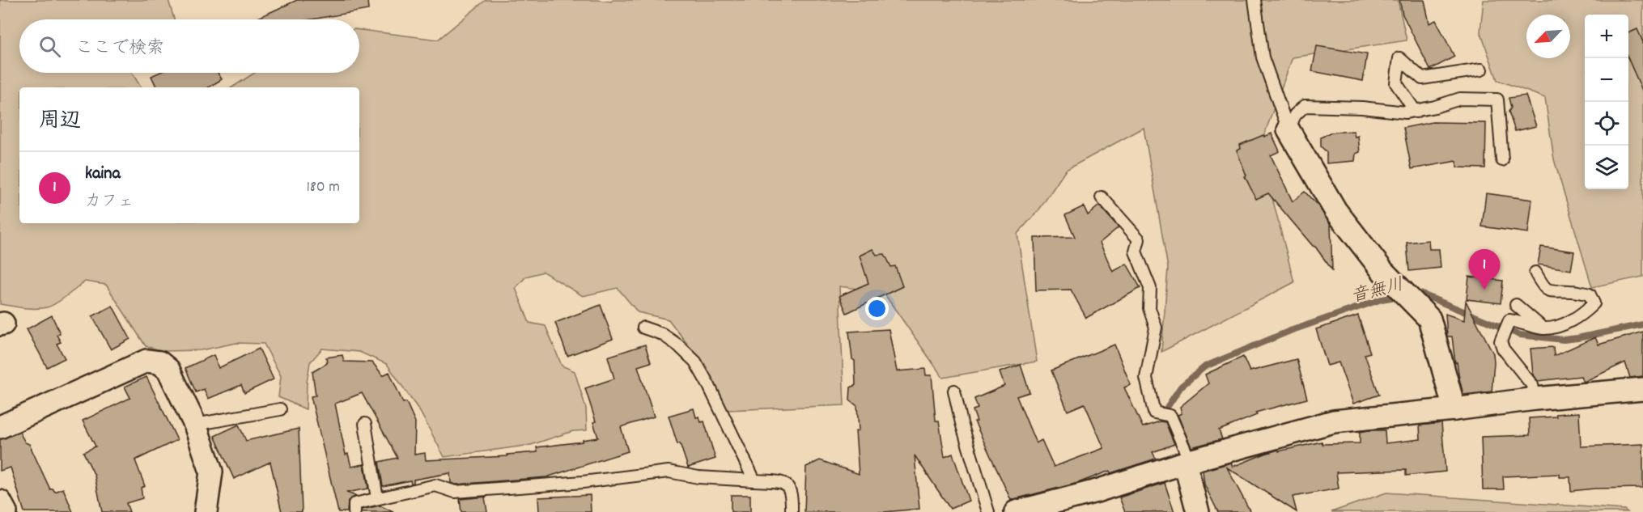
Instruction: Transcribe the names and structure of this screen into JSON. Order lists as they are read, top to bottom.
{
  "water": ["音無川"],
  "north": "bottom left",
  "page": {
    "map_buttons": ["+", "−"],
    "search": "ここで検索",
    "heading": "周辺",
    "list": [
      {
        "mark": "1",
        "name": "kaina",
        "note": "カフェ",
        "value": "180 m"
      }
    ],
    "pins": "1"
  }
}
